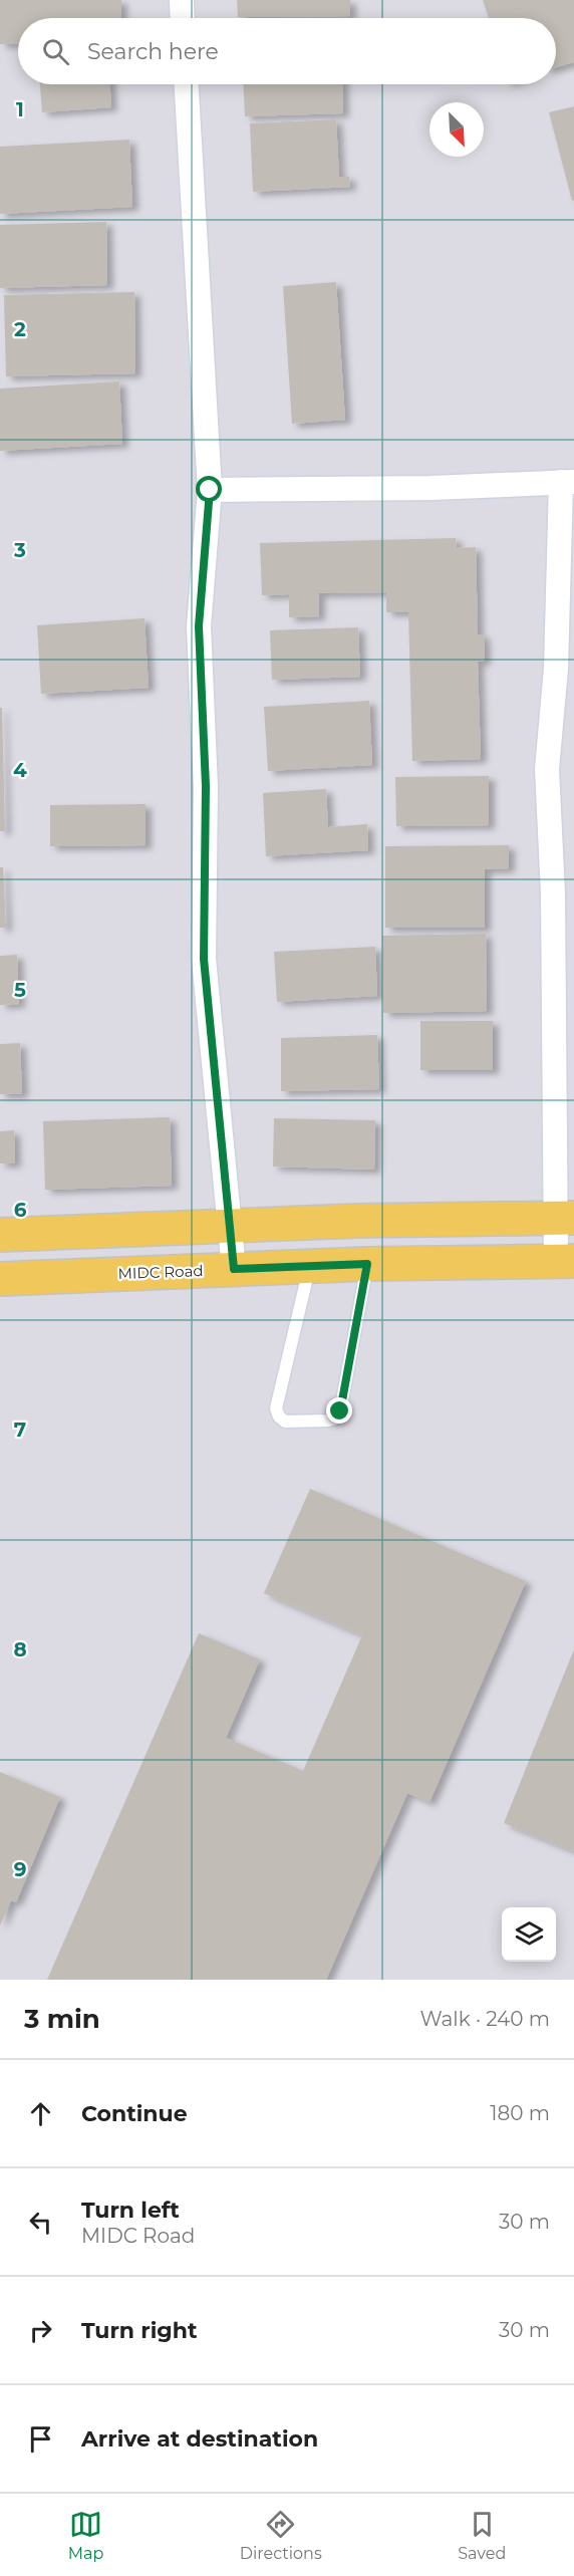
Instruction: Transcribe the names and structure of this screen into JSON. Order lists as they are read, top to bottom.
{
  "streets": {
    "main road": ["MIDC Road"]
  },
  "north": "bottom right",
  "page": {
    "search": "Search here",
    "heading": ["3 min", "Walk · 240 m"],
    "list": [
      ["Continue", "180 m"],
      ["Turn left", "MIDC Road", "30 m"],
      ["Turn right", "30 m"],
      "Arrive at destination"
    ],
    "nav": ["Map", "Directions", "Saved"]
  },
  "grid": {
    "rows": [
      "1",
      "2",
      "3",
      "4",
      "5",
      "6",
      "7",
      "8",
      "9"
    ]
  }
}
